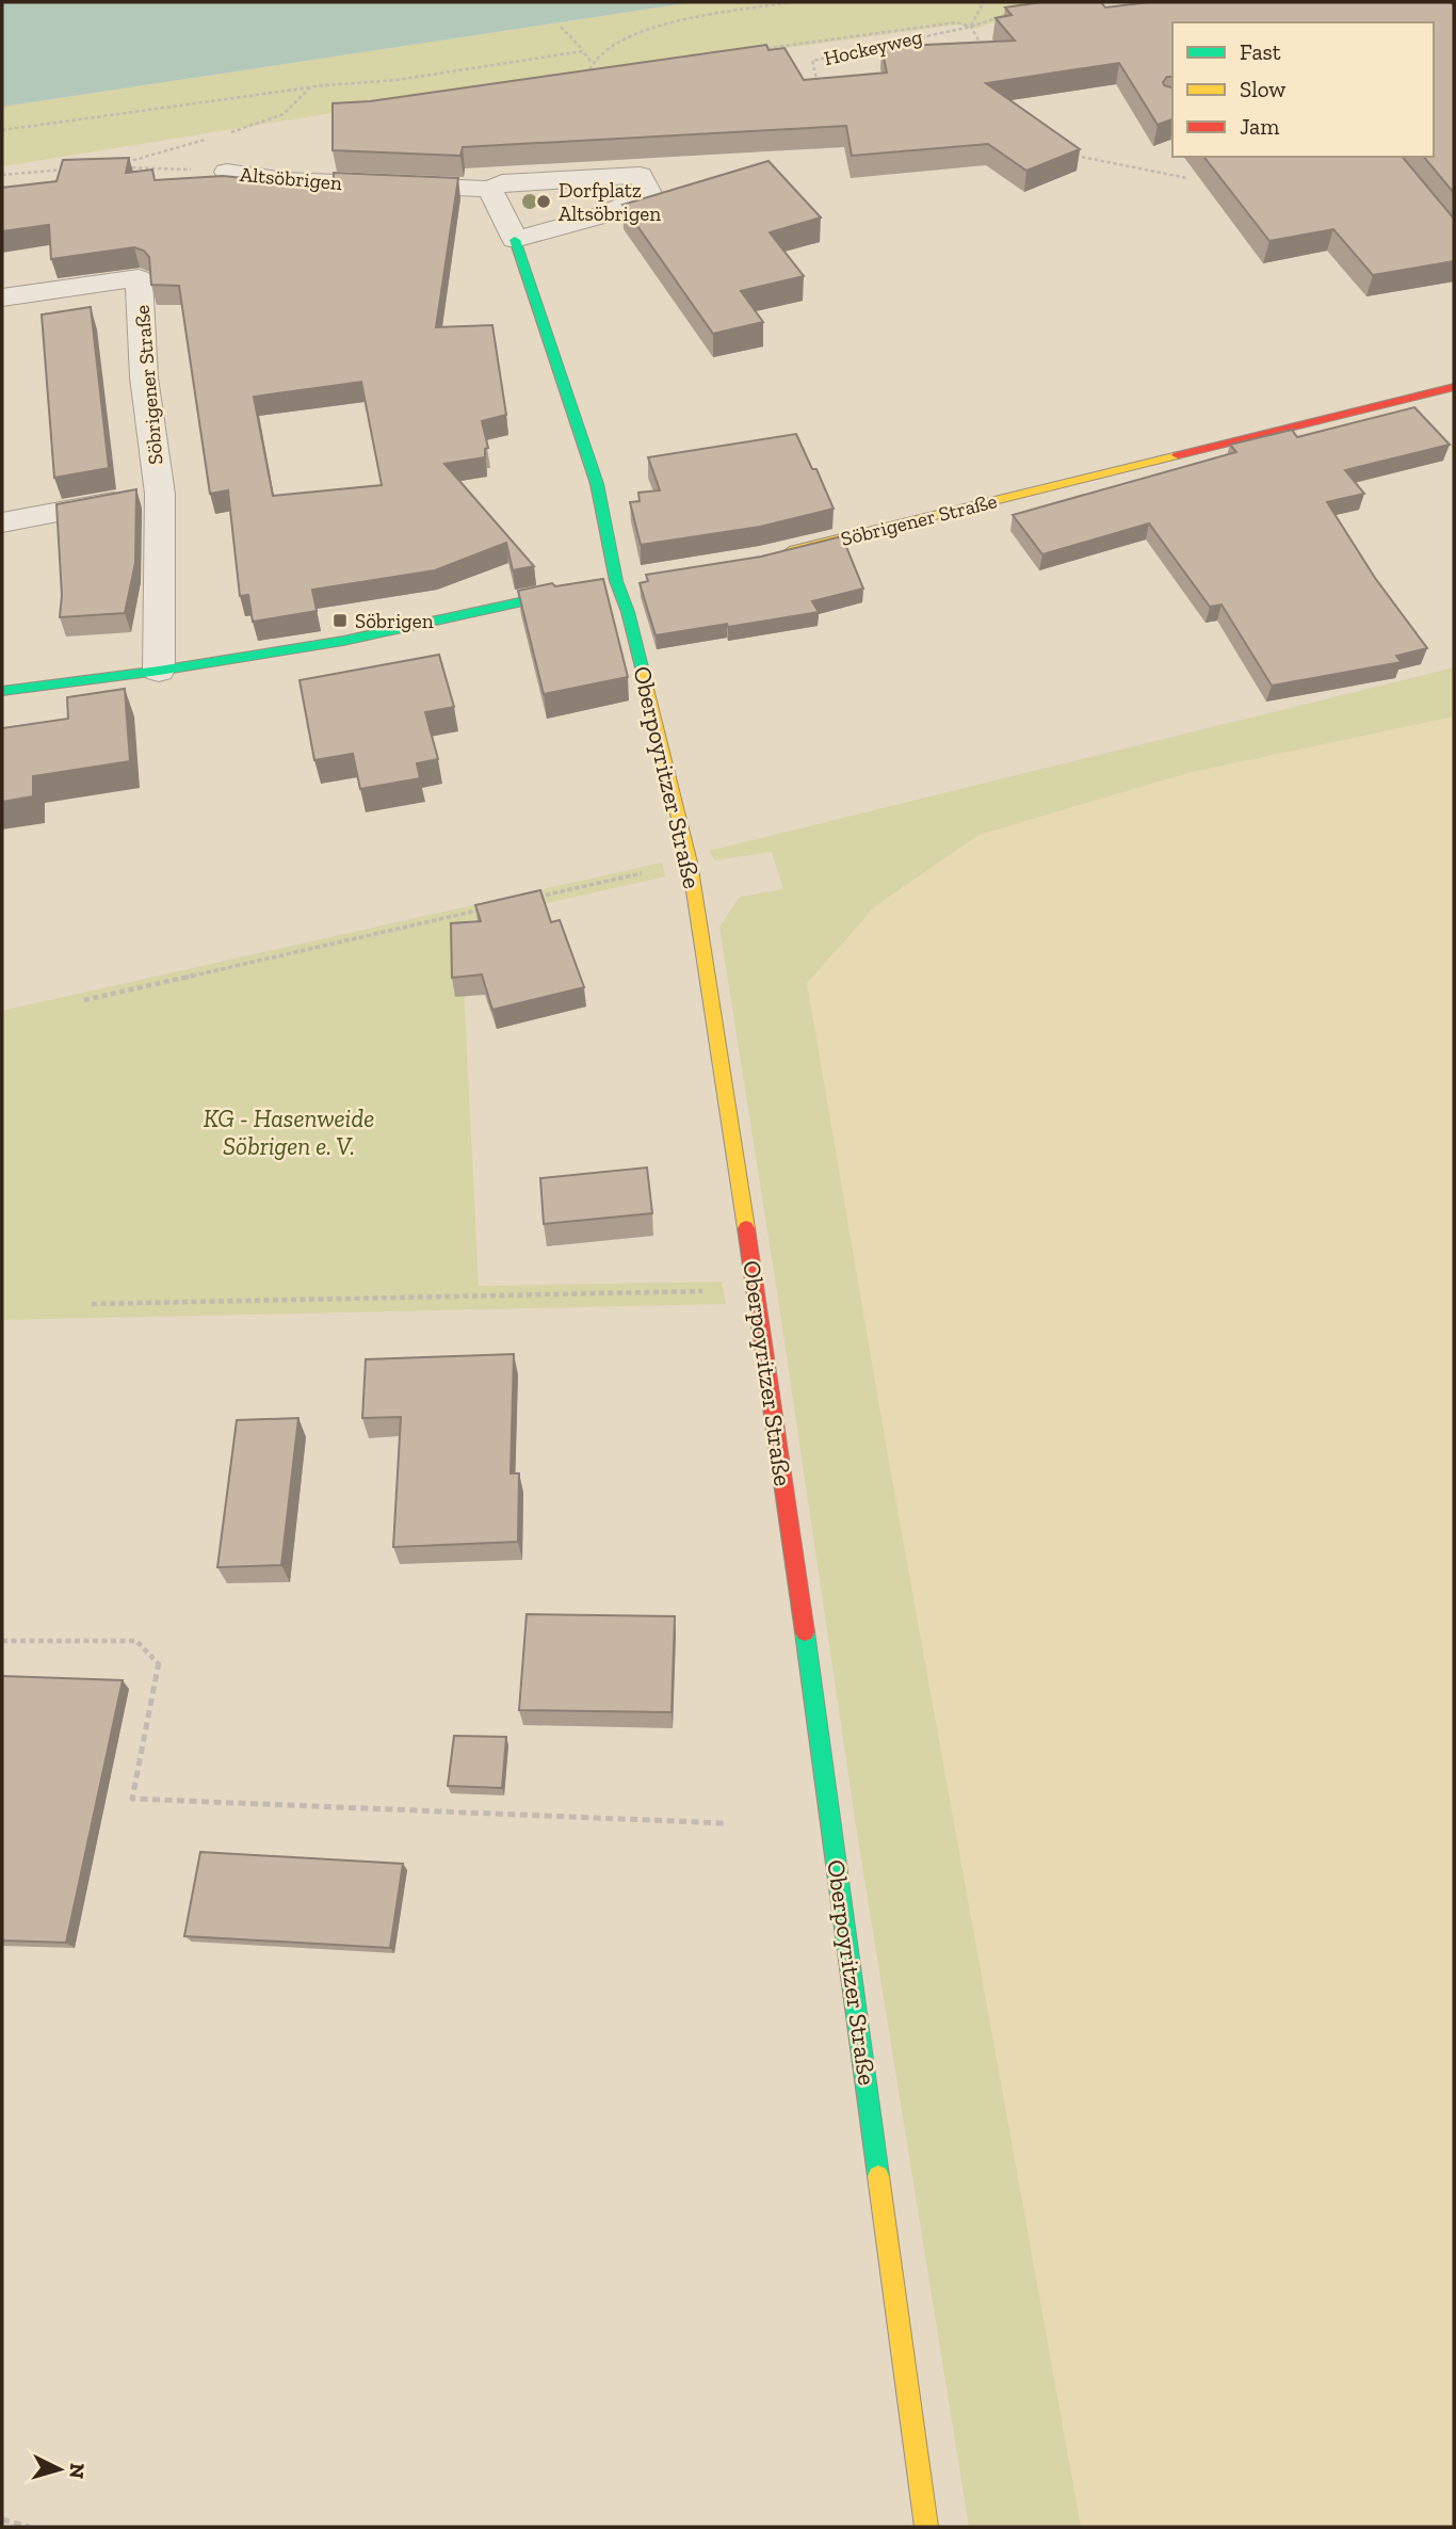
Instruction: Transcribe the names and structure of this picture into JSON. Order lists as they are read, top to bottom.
{
  "streets": {
    "street": ["Altsöbrigen", "Söbrigener Straße", "Oberpoyritzer Straße"],
    "path": ["Hockeyweg"]
  },
  "crossings": [
    ["Altsöbrigen", "Oberpoyritzer Straße"]
  ],
  "parks": ["KG - Hasenweide Söbrigen e. V."],
  "places": {
    "other": ["Dorfplatz Altsöbrigen"],
    "transit": ["Söbrigen"]
  },
  "legend": ["Fast", "Slow", "Jam"],
  "north": "right"
}
